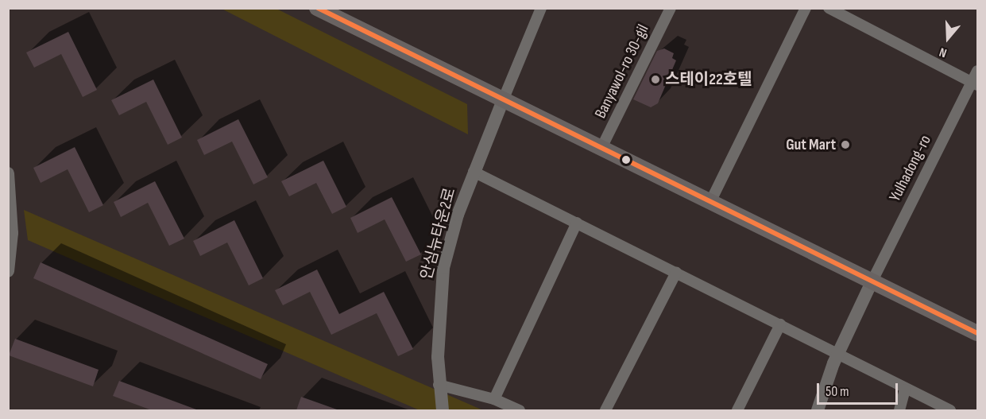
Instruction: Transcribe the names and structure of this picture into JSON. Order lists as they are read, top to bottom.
{
  "streets": {
    "street": ["Banyawol-ro 30-gil", "Yulhadong-ro", "안심뉴타운2로"]
  },
  "places": ["스테이22호텔", "Gut Mart"],
  "scale_bar": "50 m",
  "north": "bottom"
}
